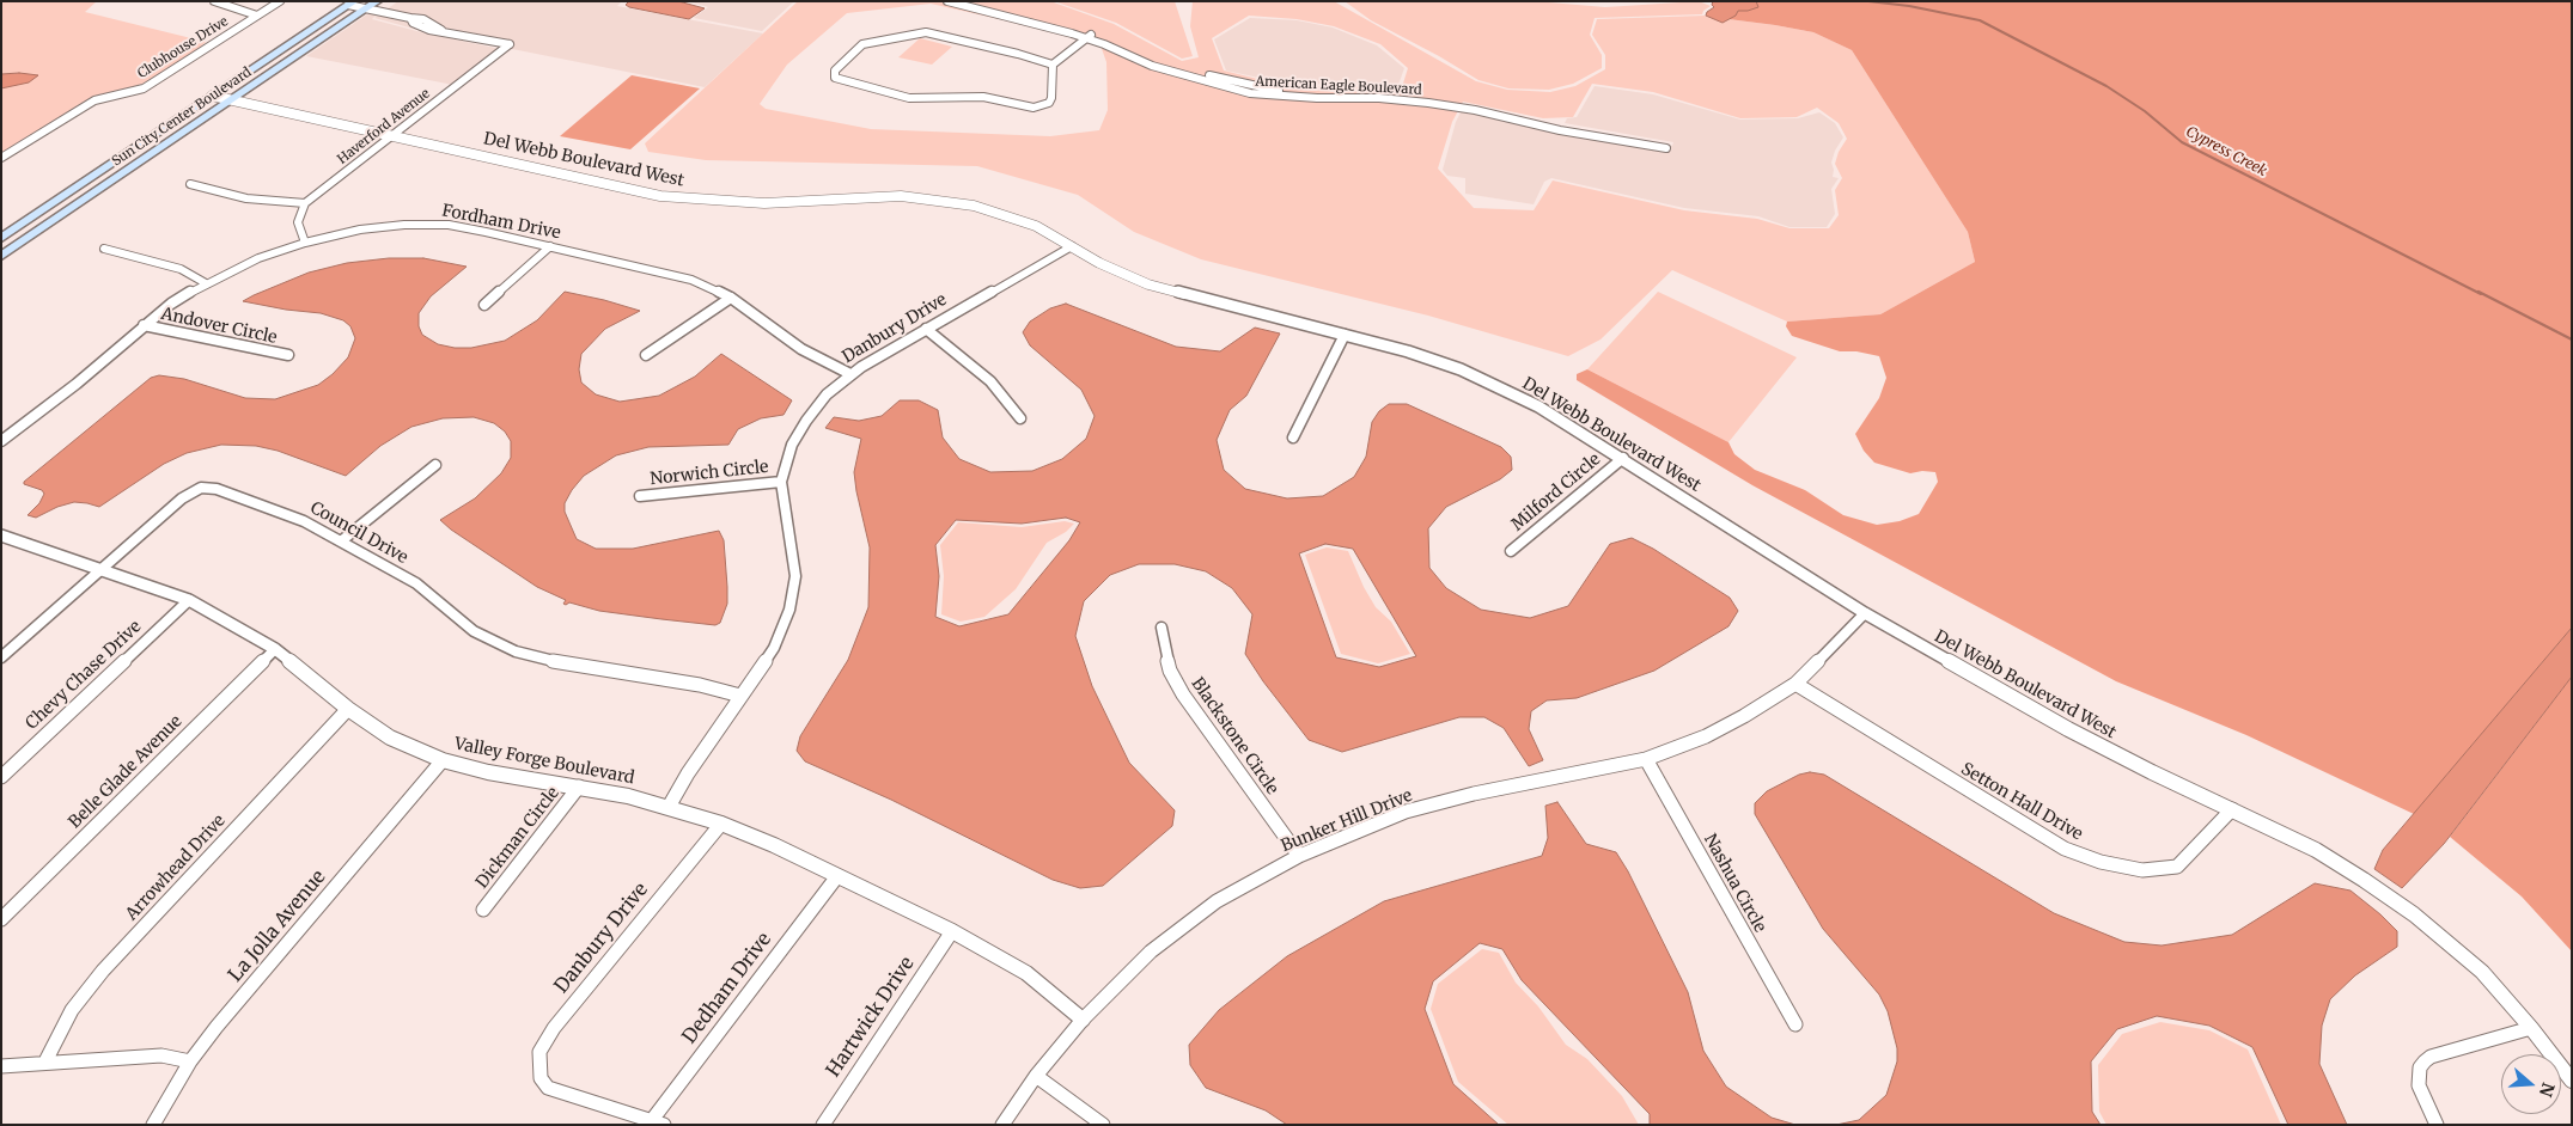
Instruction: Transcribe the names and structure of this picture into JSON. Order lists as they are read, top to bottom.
{
  "streets": {
    "main road": ["Sun City Center Boulevard"],
    "street": [
      "Clubhouse Drive",
      "American Eagle Boulevard",
      "Haverford Avenue",
      "Del Webb Boulevard West",
      "Fordham Drive",
      "Andover Circle",
      "Danbury Drive",
      "Norwich Circle",
      "Milford Circle",
      "Council Drive",
      "Chevy Chase Drive",
      "Blackstone Circle",
      "Valley Forge Boulevard",
      "Belle Glade Avenue",
      "Setton Hall Drive",
      "Bunker Hill Drive",
      "Dickman Circle",
      "Arrowhead Drive",
      "Nashua Circle",
      "La Jolla Avenue",
      "Dedham Drive",
      "Hartwick Drive"
    ]
  },
  "crossings": [
    ["Sun City Center Boulevard", "Del Webb Boulevard West"],
    ["Haverford Avenue", "Del Webb Boulevard West"],
    ["Del Webb Boulevard West", "Danbury Drive"],
    ["Del Webb Boulevard West", "Milford Circle"],
    ["Del Webb Boulevard West", "Setton Hall Drive"],
    ["Del Webb Boulevard West", "Bunker Hill Drive"],
    ["Fordham Drive", "Andover Circle"],
    ["Fordham Drive", "Danbury Drive"],
    ["Danbury Drive", "Norwich Circle"],
    ["Danbury Drive", "Council Drive"],
    ["Danbury Drive", "Valley Forge Boulevard"],
    ["Danbury Drive", "Dedham Drive"],
    ["Council Drive", "Valley Forge Boulevard"],
    ["Chevy Chase Drive", "Valley Forge Boulevard"],
    ["Blackstone Circle", "Bunker Hill Drive"],
    ["Valley Forge Boulevard", "Belle Glade Avenue"],
    ["Valley Forge Boulevard", "Bunker Hill Drive"],
    ["Valley Forge Boulevard", "Dickman Circle"],
    ["Valley Forge Boulevard", "Arrowhead Drive"],
    ["Valley Forge Boulevard", "La Jolla Avenue"],
    ["Valley Forge Boulevard", "Dedham Drive"],
    ["Valley Forge Boulevard", "Hartwick Drive"],
    ["Setton Hall Drive", "Bunker Hill Drive"],
    ["Bunker Hill Drive", "Nashua Circle"]
  ],
  "water": ["Cypress Creek"],
  "north": "right"
}
